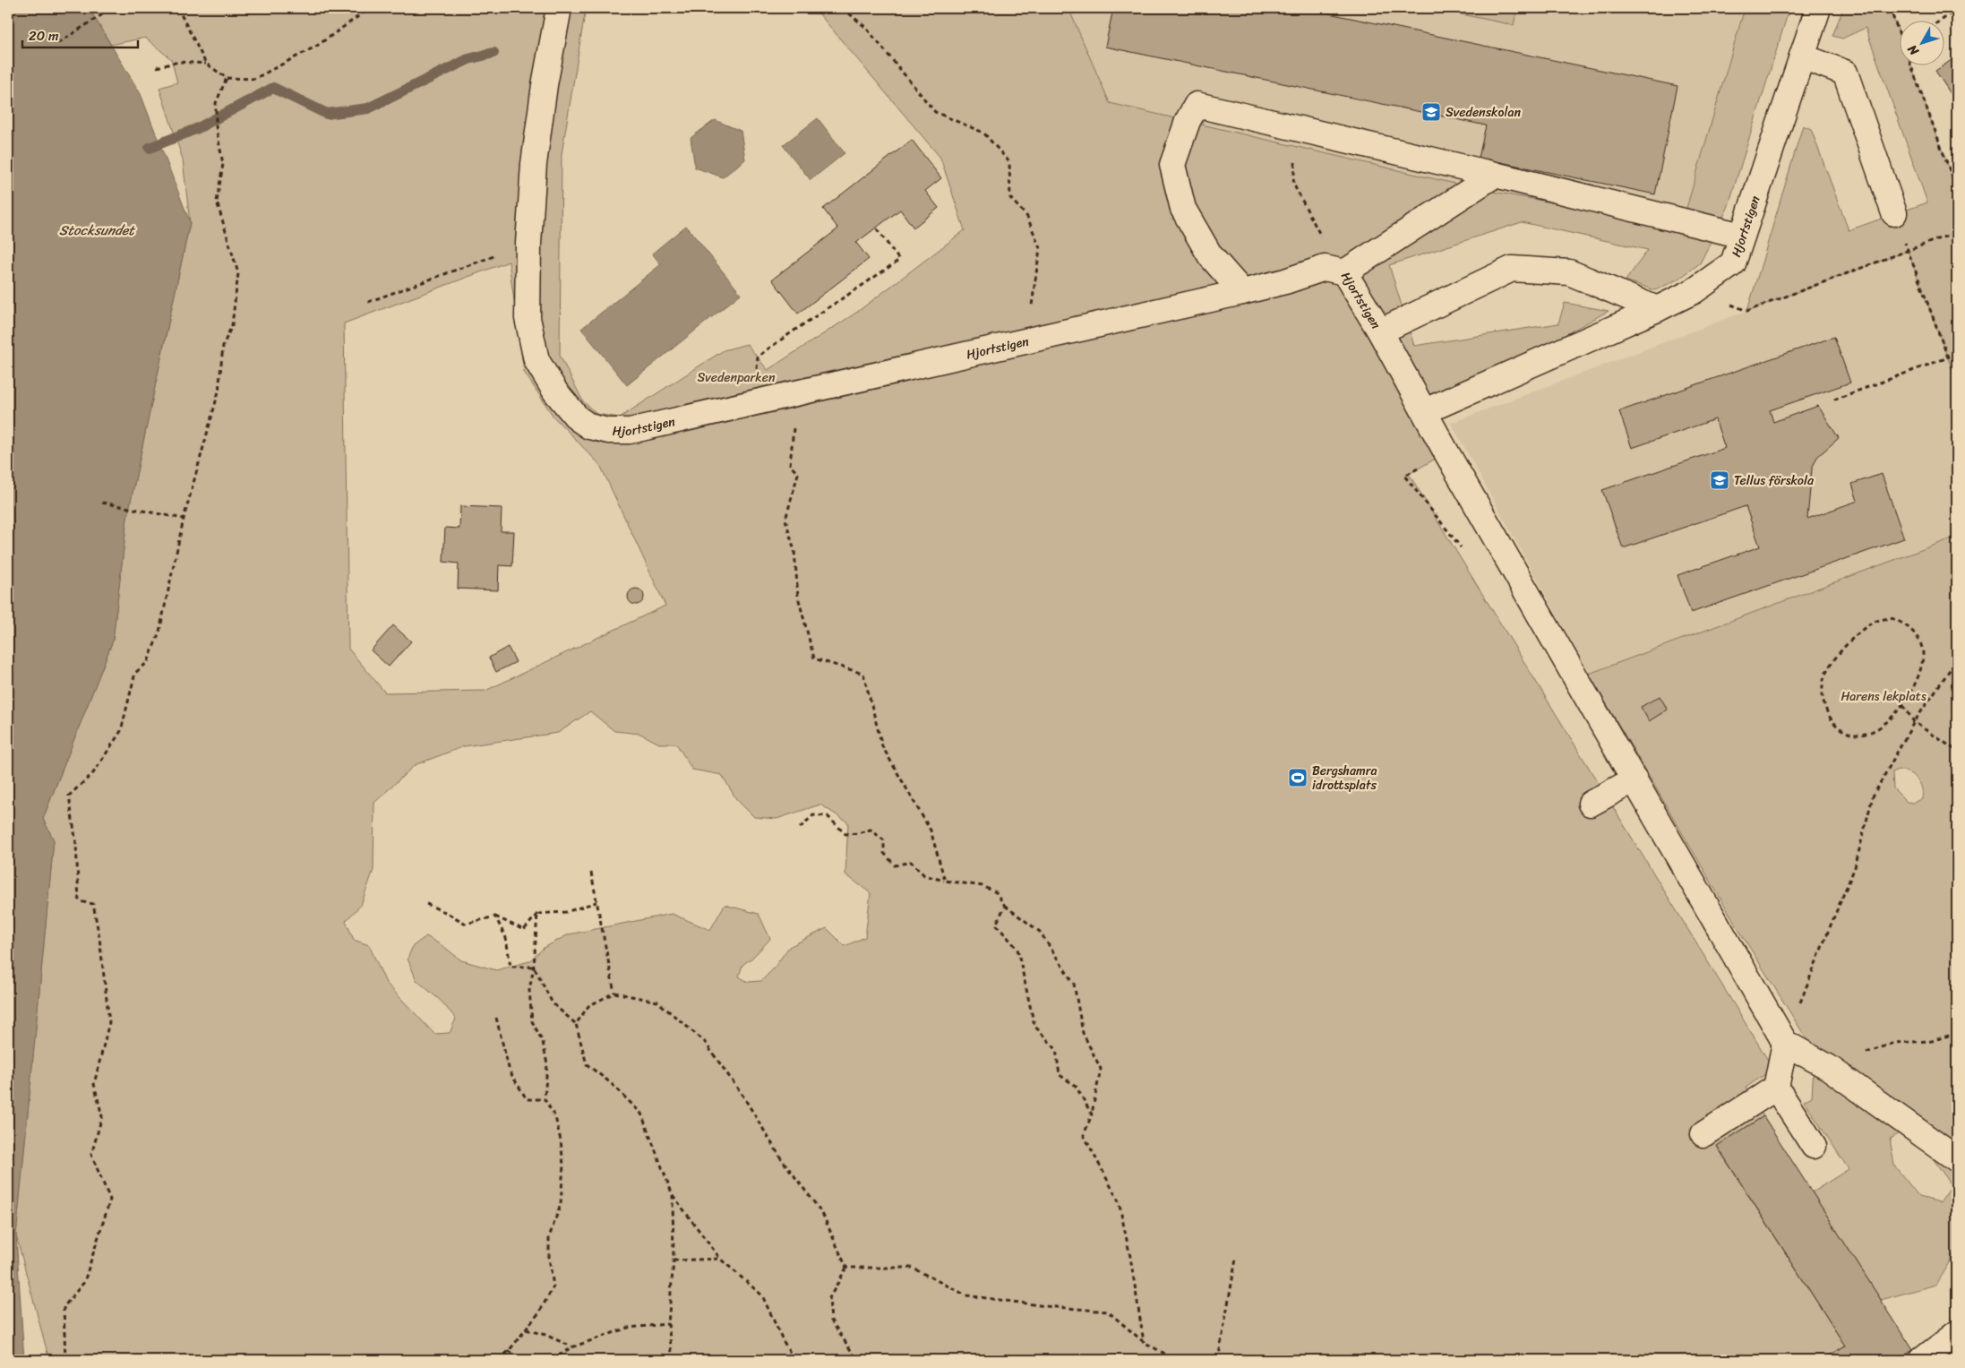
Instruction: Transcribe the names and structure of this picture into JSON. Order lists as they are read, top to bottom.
{
  "streets": {
    "street": ["Hjortstigen"]
  },
  "water": ["Stocksundet"],
  "parks": ["Svedenparken", "Harens lekplats"],
  "places": {
    "school or university": ["Svedenskolan", "Tellus förskola"],
    "sports": ["Bergshamra idrottsplats"]
  },
  "scale_bar": "20 m",
  "north": "bottom left"
}
